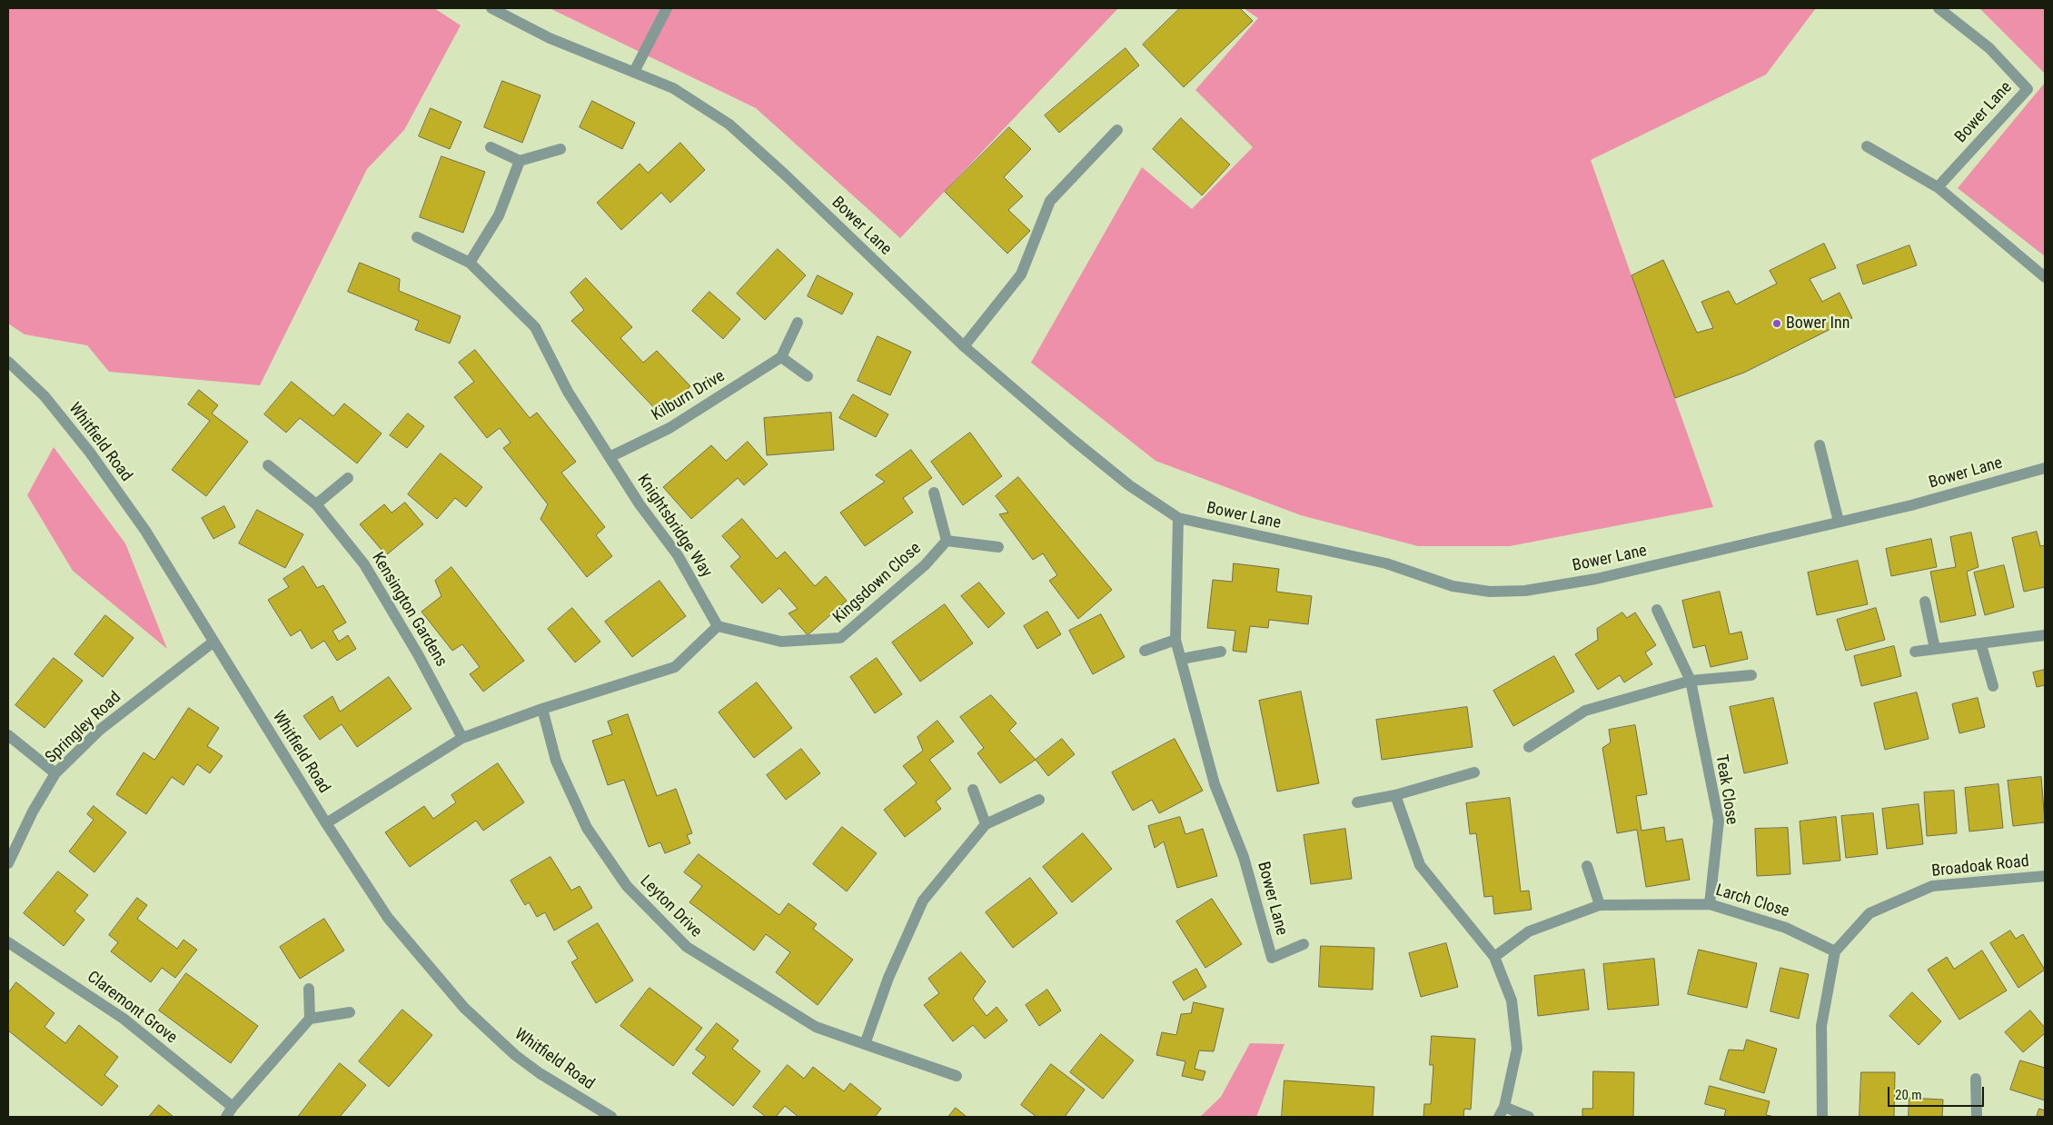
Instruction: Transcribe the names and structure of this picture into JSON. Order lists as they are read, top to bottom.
{
  "streets": {
    "street": [
      "Bower Lane",
      "Kilburn Drive",
      "Whitfield Road",
      "Knightsbridge Way",
      "Kingsdown Close",
      "Kensington Gardens",
      "Springley Road",
      "Teak Close",
      "Broadoak Road",
      "Larch Close",
      "Leyton Drive",
      "Claremont Grove"
    ]
  },
  "crossings": [
    ["Kilburn Drive", "Knightsbridge Way"],
    ["Whitfield Road", "Springley Road"],
    ["Knightsbridge Way", "Kingsdown Close"],
    ["Teak Close", "Larch Close"],
    ["Broadoak Road", "Larch Close"]
  ],
  "places": ["Bower Inn"],
  "scale_bar": "20 m"
}
